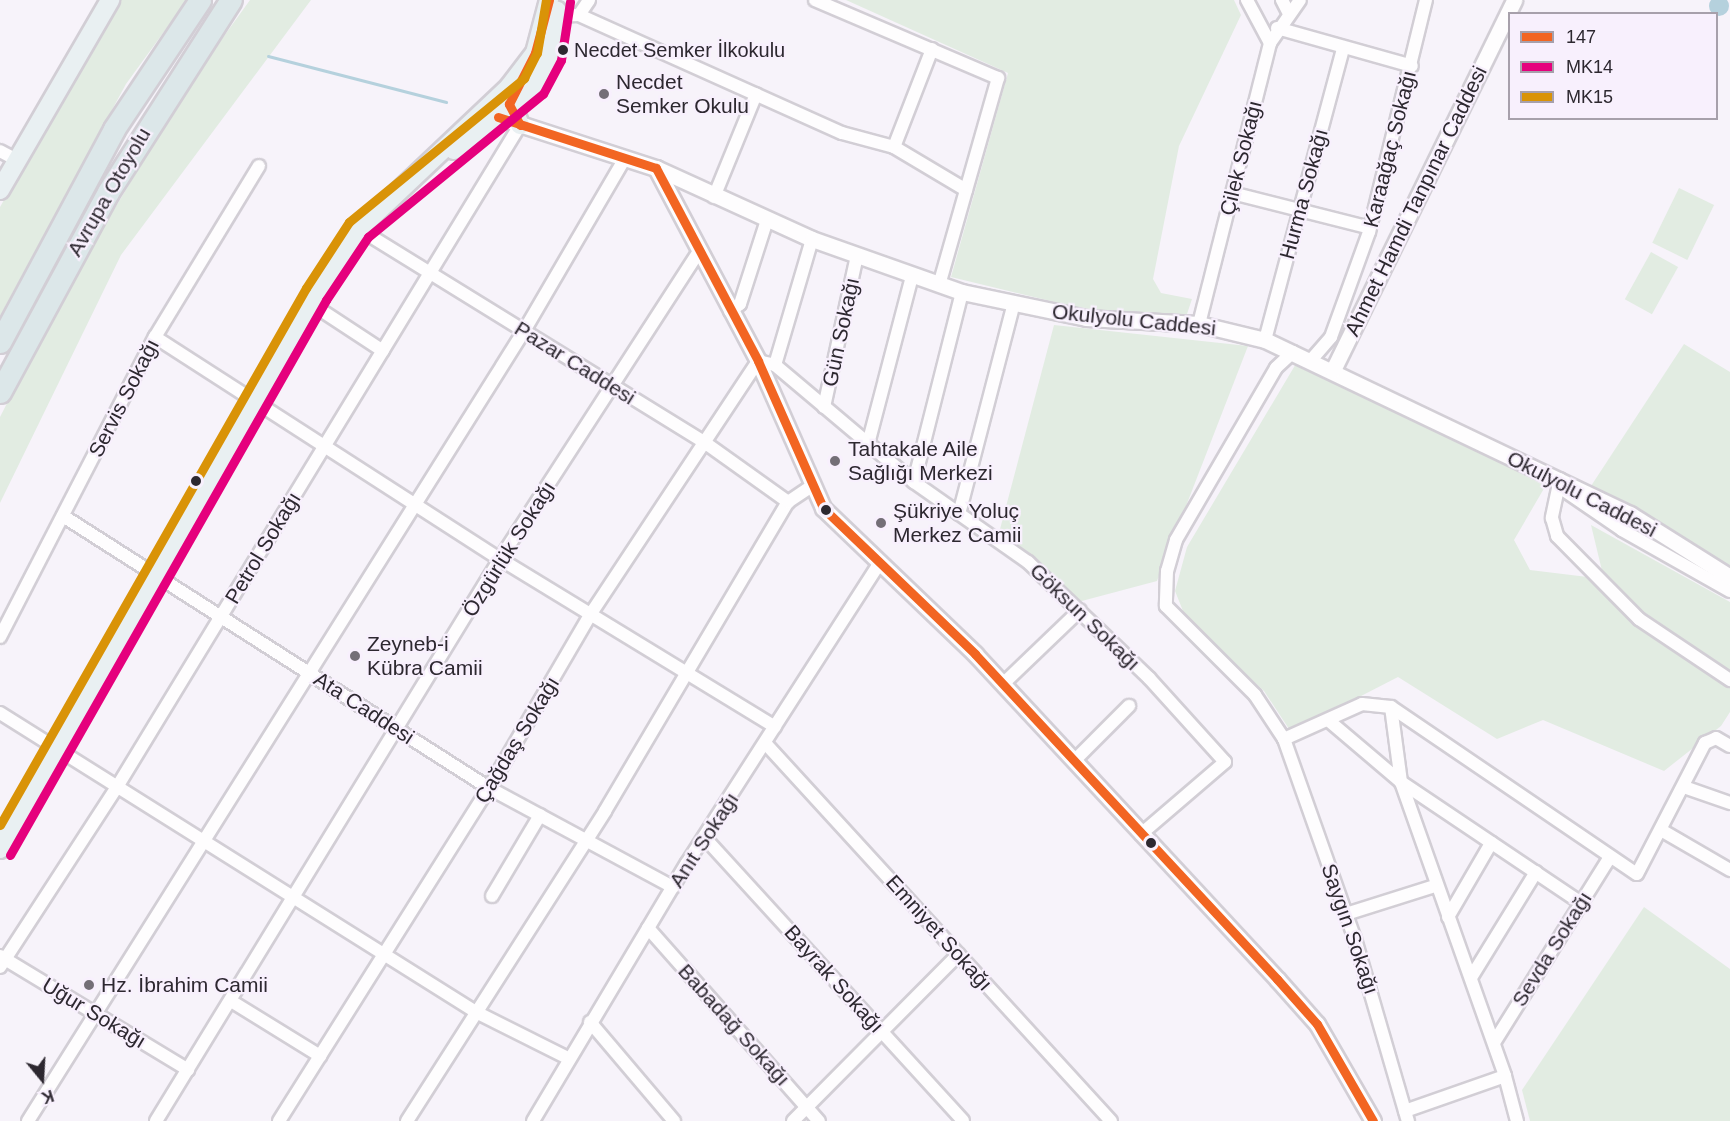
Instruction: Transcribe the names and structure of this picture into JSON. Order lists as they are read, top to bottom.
{
  "streets": {
    "highway": ["Avrupa Otoyolu"],
    "street": [
      "Karaağaç Sokağı",
      "Çilek Sokağı",
      "Hurma Sokağı",
      "Ahmet Hamdi Tanpınar Caddesi",
      "Okulyolu Caddesi",
      "Gün Sokağı",
      "Pazar Caddesi",
      "Servis Sokağı",
      "Petrol Sokağı",
      "Özgürlük Sokağı",
      "Göksun Sokağı",
      "Ata Caddesi",
      "Çağdaş Sokağı",
      "Anıt Sokağı",
      "Saygın Sokağı",
      "Emniyet Sokağı",
      "Sevda Sokağı",
      "Bayrak Sokağı",
      "Uğur Sokağı",
      "Babadağ Sokağı"
    ]
  },
  "crossings": [
    ["Karaağaç Sokağı", "Okulyolu Caddesi"],
    ["Çilek Sokağı", "Okulyolu Caddesi"],
    ["Hurma Sokağı", "Okulyolu Caddesi"],
    ["Ahmet Hamdi Tanpınar Caddesi", "Okulyolu Caddesi"],
    ["Okulyolu Caddesi", "Gün Sokağı"],
    ["Okulyolu Caddesi", "Saygın Sokağı"],
    ["Gün Sokağı", "Göksun Sokağı"],
    ["Pazar Caddesi", "Petrol Sokağı"],
    ["Pazar Caddesi", "Özgürlük Sokağı"],
    ["Pazar Caddesi", "Çağdaş Sokağı"],
    ["Servis Sokağı", "Ata Caddesi"],
    ["Petrol Sokağı", "Ata Caddesi"],
    ["Petrol Sokağı", "Uğur Sokağı"],
    ["Özgürlük Sokağı", "Ata Caddesi"],
    ["Özgürlük Sokağı", "Uğur Sokağı"],
    ["Göksun Sokağı", "Çağdaş Sokağı"],
    ["Ata Caddesi", "Çağdaş Sokağı"],
    ["Ata Caddesi", "Anıt Sokağı"],
    ["Anıt Sokağı", "Emniyet Sokağı"],
    ["Anıt Sokağı", "Bayrak Sokağı"],
    ["Anıt Sokağı", "Babadağ Sokağı"]
  ],
  "places": [
    "Necdet Semker İlkokulu",
    "Necdet Semker Okulu",
    "Tahtakale Aile Sağlığı Merkezi",
    "Şükriye Yoluç Merkez Camii",
    "Zeyneb-i Kübra Camii",
    "Hz. İbrahim Camii"
  ],
  "lines": ["transit line 147", "transit line MK15", "transit line MK14"],
  "legend": ["147", "MK14", "MK15"],
  "north": "bottom"
}
